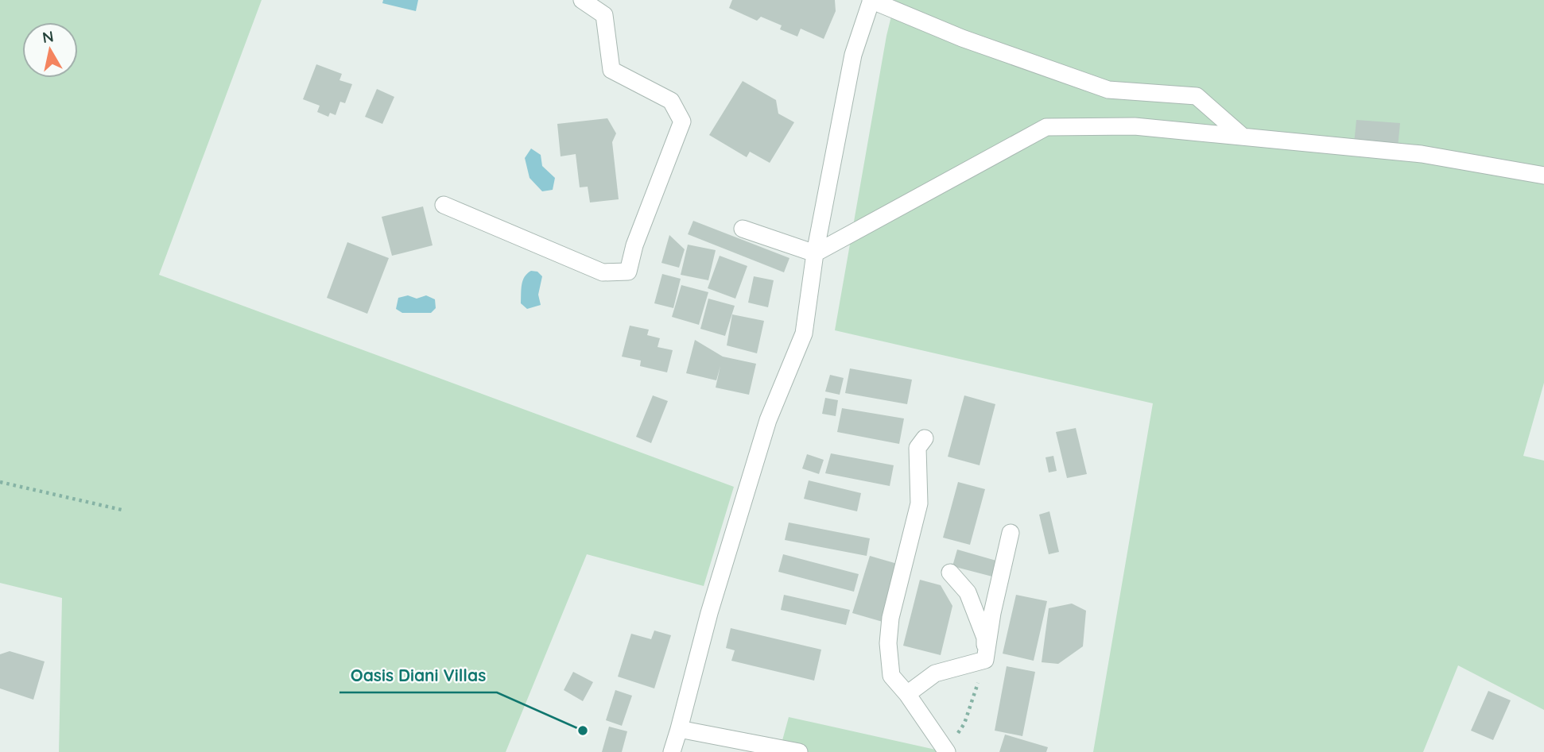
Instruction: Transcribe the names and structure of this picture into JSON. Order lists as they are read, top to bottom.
{
  "places": ["Oasis Diani Villas"],
  "north": "top"
}
